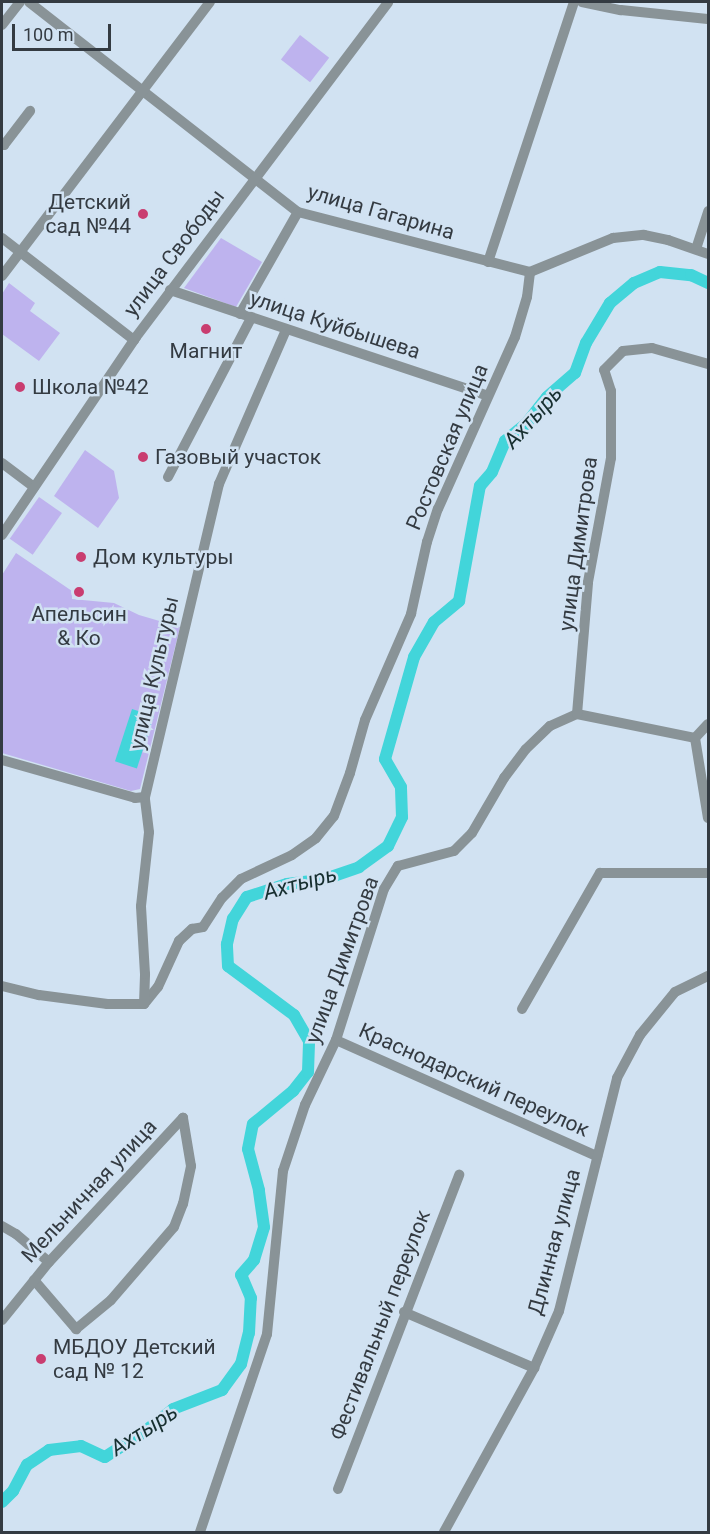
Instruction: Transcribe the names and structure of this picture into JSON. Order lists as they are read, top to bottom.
{
  "streets": {
    "street": [
      "улица Гагарина",
      "улица Свободы",
      "улица Куйбышева",
      "Ростовская улица",
      "улица Димитрова",
      "улица Культуры",
      "Краснодарский переулок",
      "Мельничная улица",
      "Длинная улица",
      "Фестивальный переулок"
    ]
  },
  "crossings": [
    ["улица Гагарина", "улица Свободы"],
    ["улица Гагарина", "Ростовская улица"],
    ["улица Свободы", "улица Куйбышева"],
    ["улица Куйбышева", "Ростовская улица"],
    ["улица Куйбышева", "улица Культуры"],
    ["Ростовская улица", "улица Культуры"],
    ["улица Димитрова", "Краснодарский переулок"],
    ["Краснодарский переулок", "Длинная улица"]
  ],
  "water": ["Ахтырь"],
  "places": [
    "Детский сад №44",
    "Магнит",
    "Школа №42",
    "Газовый участок",
    "Дом культуры",
    "Апельсин & Ко",
    "МБДОУ Детский сад № 12"
  ],
  "scale_bar": "100 m"
}
